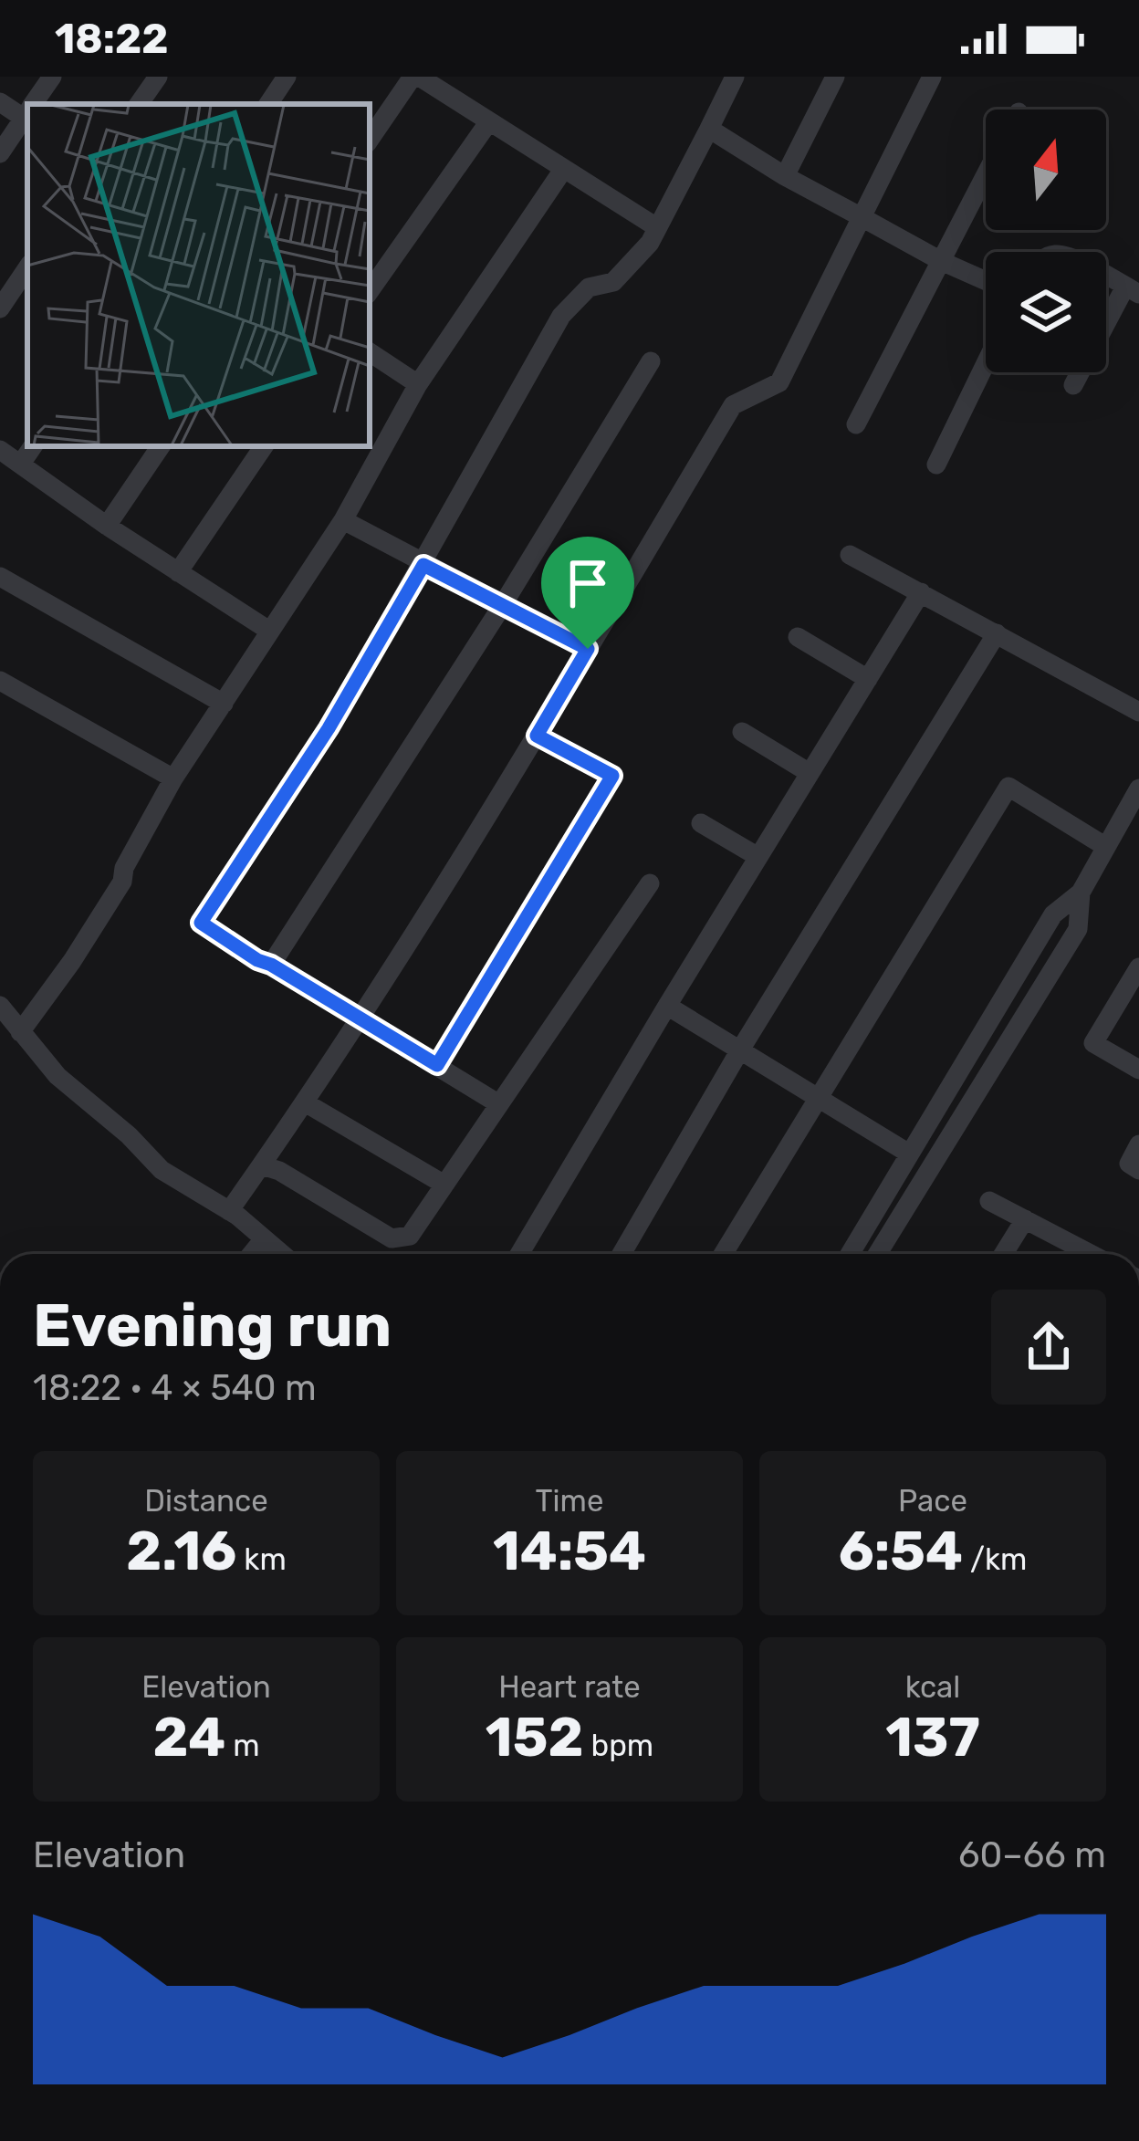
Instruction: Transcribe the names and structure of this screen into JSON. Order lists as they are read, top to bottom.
{
  "north": "top",
  "page": {
    "status": "18:22",
    "heading": ["Evening run", "18:22 · 4 × 540 m"],
    "stats": [
      ["Distance", "2.16 km"],
      ["Time", "14:54"],
      ["Pace", "6:54 /km"],
      ["Elevation", "24 m"],
      ["Heart rate", "152 bpm"],
      ["kcal", "137"]
    ],
    "chart": ["Elevation", "60–66 m"]
  }
}
